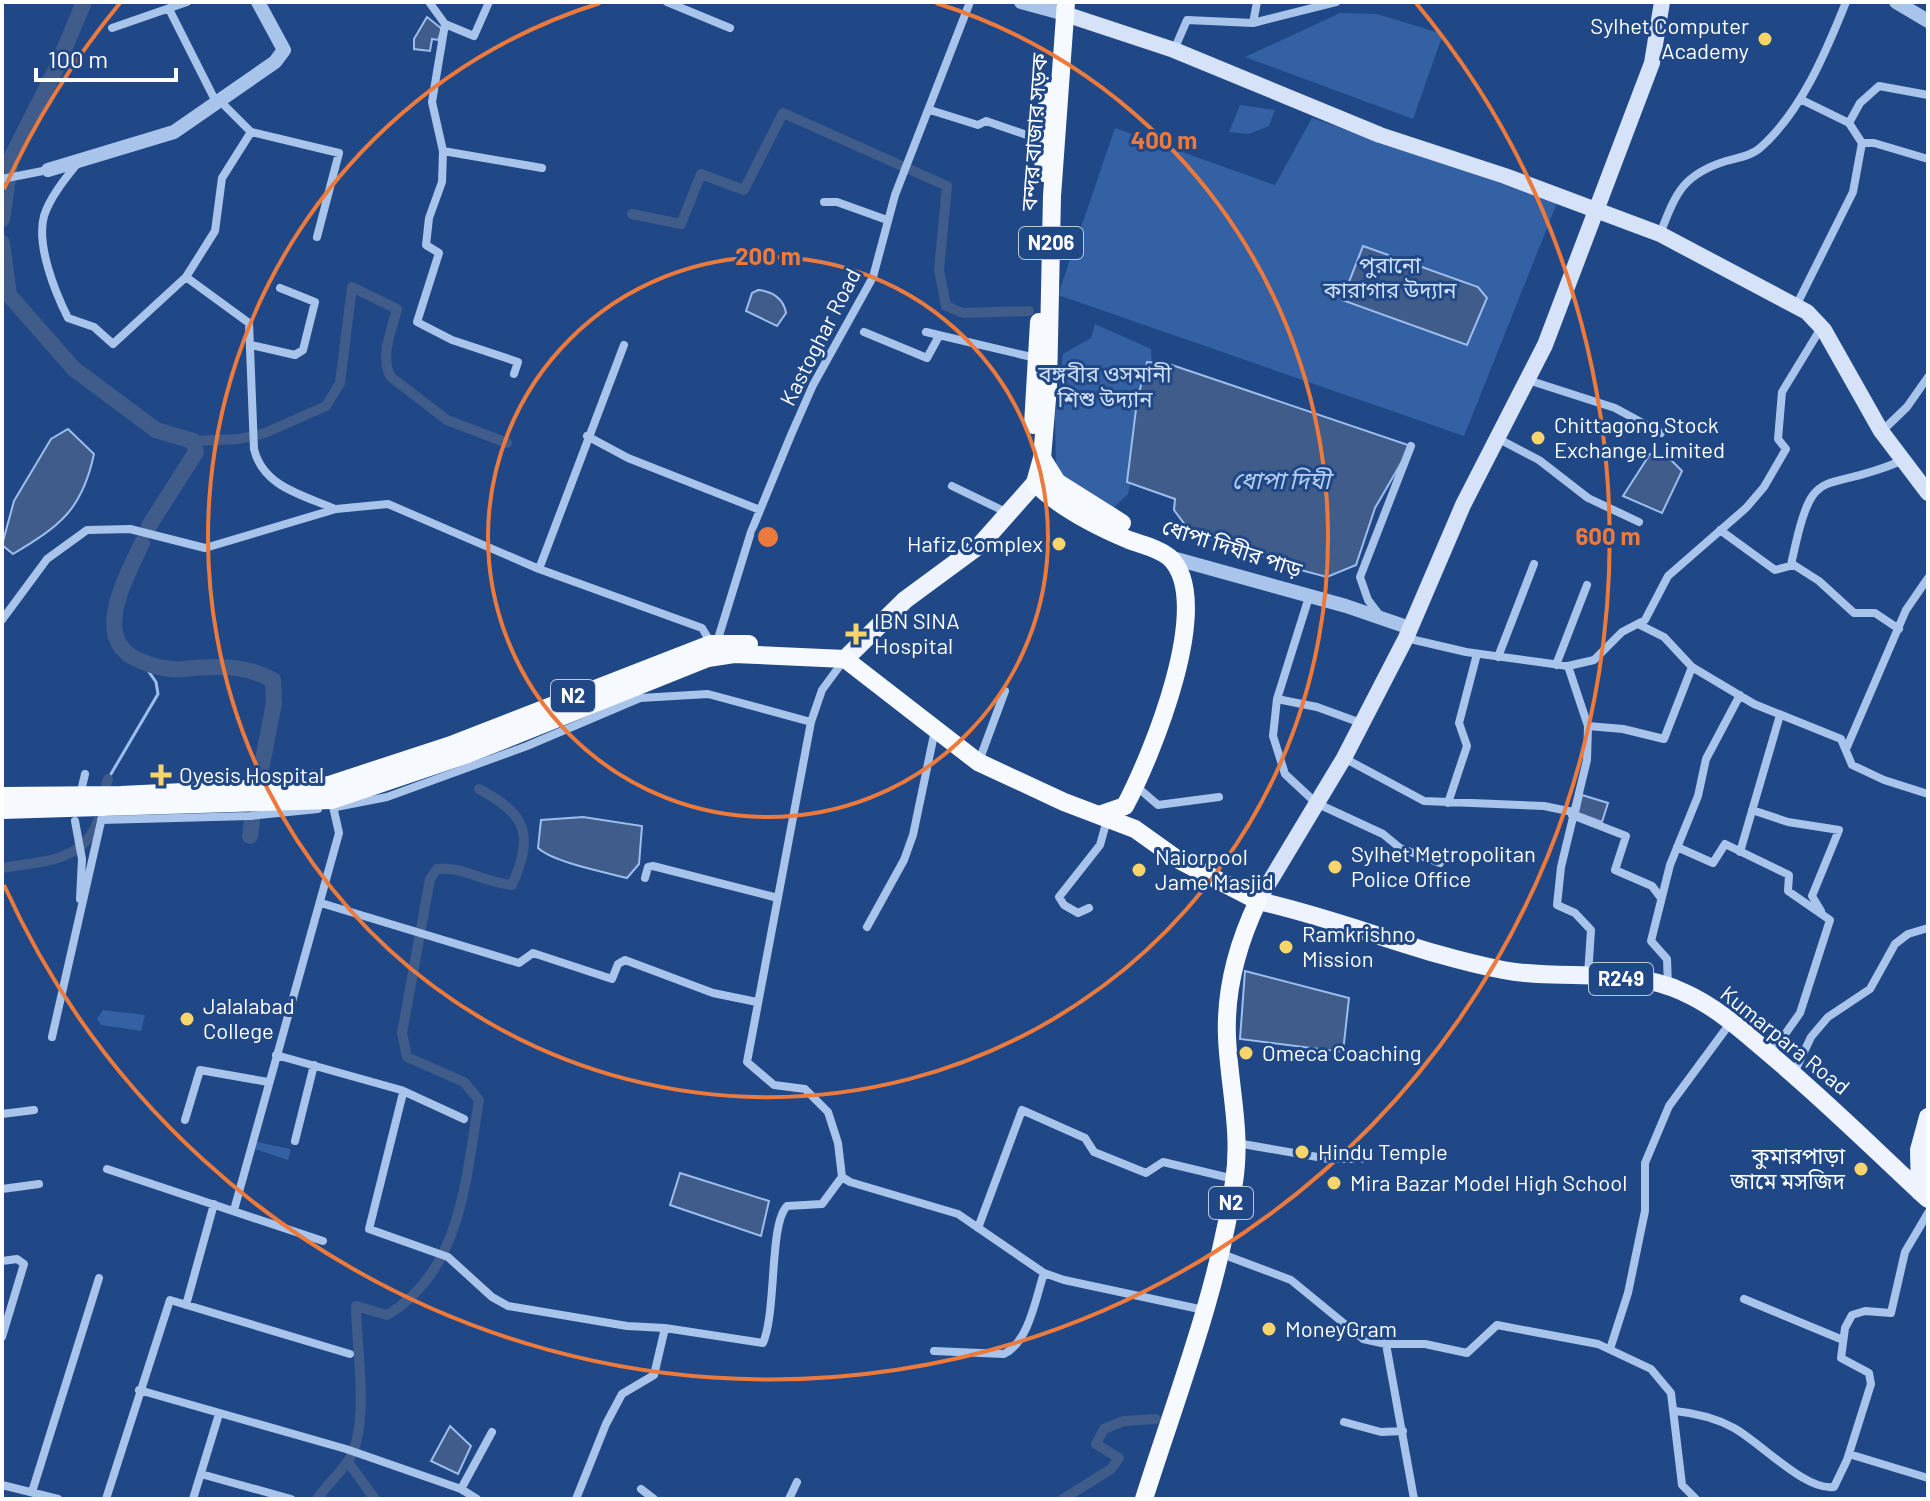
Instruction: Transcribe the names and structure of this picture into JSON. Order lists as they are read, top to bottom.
{
  "streets": {
    "highway": [
      "বন্দর বাজার সড়ক",
      "N206",
      "ধোপা দিঘীর পাড়",
      "N2"
    ],
    "main road": ["R249", "Kumarpara Road"],
    "street": ["Kastoghar Road"]
  },
  "crossings": [
    ["বন্দর বাজার সড়ক", "N206"],
    ["বন্দর বাজার সড়ক", "ধোপা দিঘীর পাড়"],
    ["বন্দর বাজার সড়ক", "N2"],
    ["N206", "ধোপা দিঘীর পাড়"],
    ["Kastoghar Road", "N2"],
    ["N2", "Kumarpara Road"],
    ["R249", "Kumarpara Road"]
  ],
  "water": ["ধোপা দিঘী"],
  "parks": ["পুরানো কারাগার উদ্যান", "বঙ্গবীর ওসমানী শিশু উদ্যান"],
  "places": {
    "other": [
      "Sylhet Computer Academy",
      "Chittagong Stock Exchange Limited",
      "Hafiz Complex",
      "Sylhet Metropolitan Police Office",
      "Naiorpool Jame Masjid",
      "Ramkrishno Mission",
      "Jalalabad College",
      "Omeca Coaching",
      "Hindu Temple",
      "কুমারপাড়া জামে মসজিদ",
      "Mira Bazar Model High School",
      "MoneyGram"
    ],
    "health": ["IBN SINA Hospital", "Oyesis Hospital"]
  },
  "scale_bar": "100 m",
  "rings": ["400 m", "200 m", "600 m"]
}
